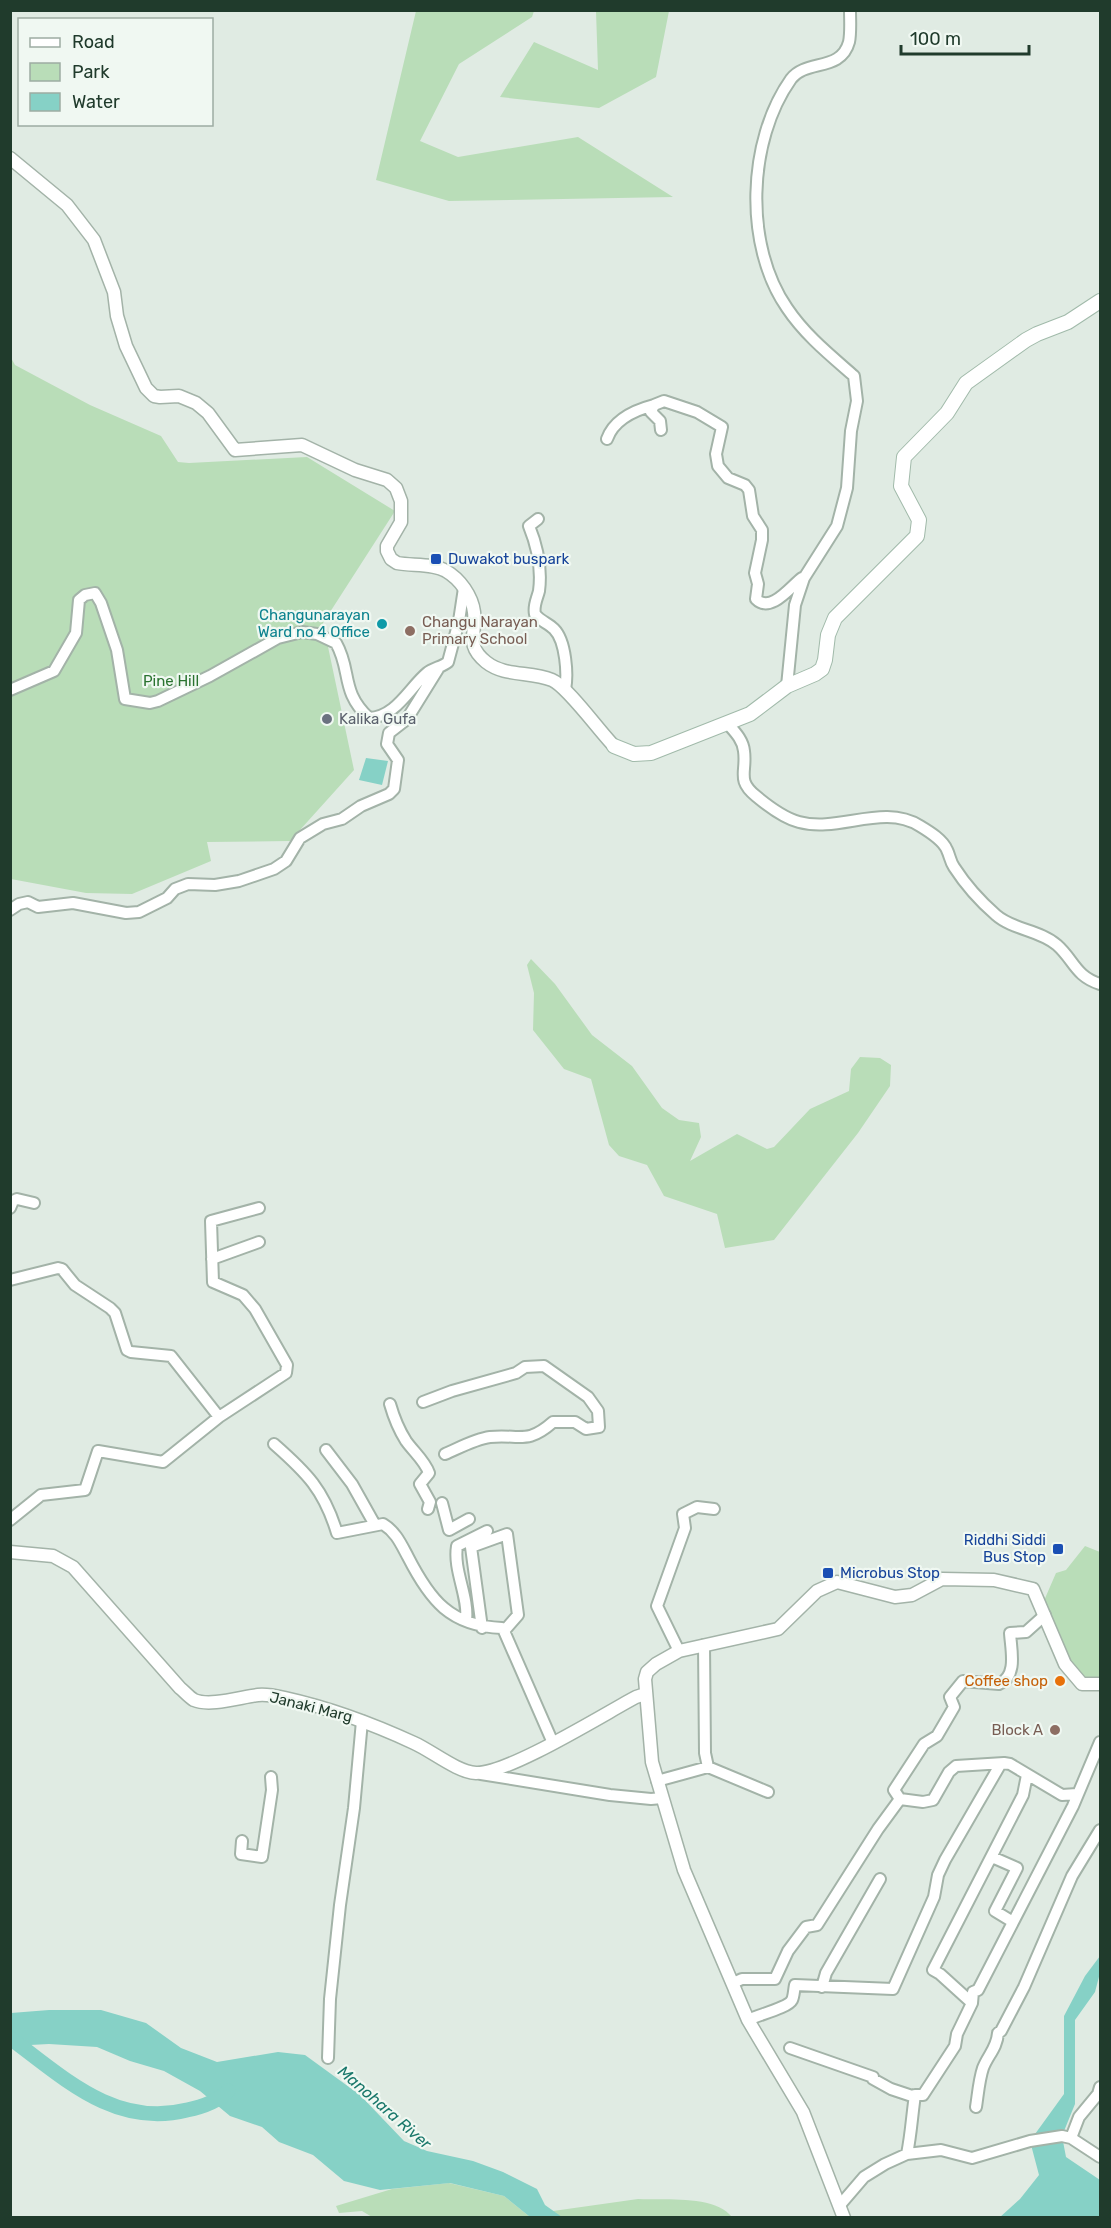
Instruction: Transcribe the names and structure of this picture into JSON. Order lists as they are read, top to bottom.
{
  "streets": {
    "street": ["Janaki Marg"]
  },
  "water": ["Manohara River"],
  "parks": ["Pine Hill"],
  "places": {
    "transit": ["Duwakot buspark", "Riddhi Siddi Bus Stop", "Microbus Stop"],
    "other": [
      "Changunarayan Ward no 4 Office",
      "Changu Narayan Primary School",
      "Kalika Gufa",
      "Coffee shop",
      "Block A"
    ]
  },
  "legend": ["Road", "Park", "Water"],
  "scale_bar": "100 m"
}
